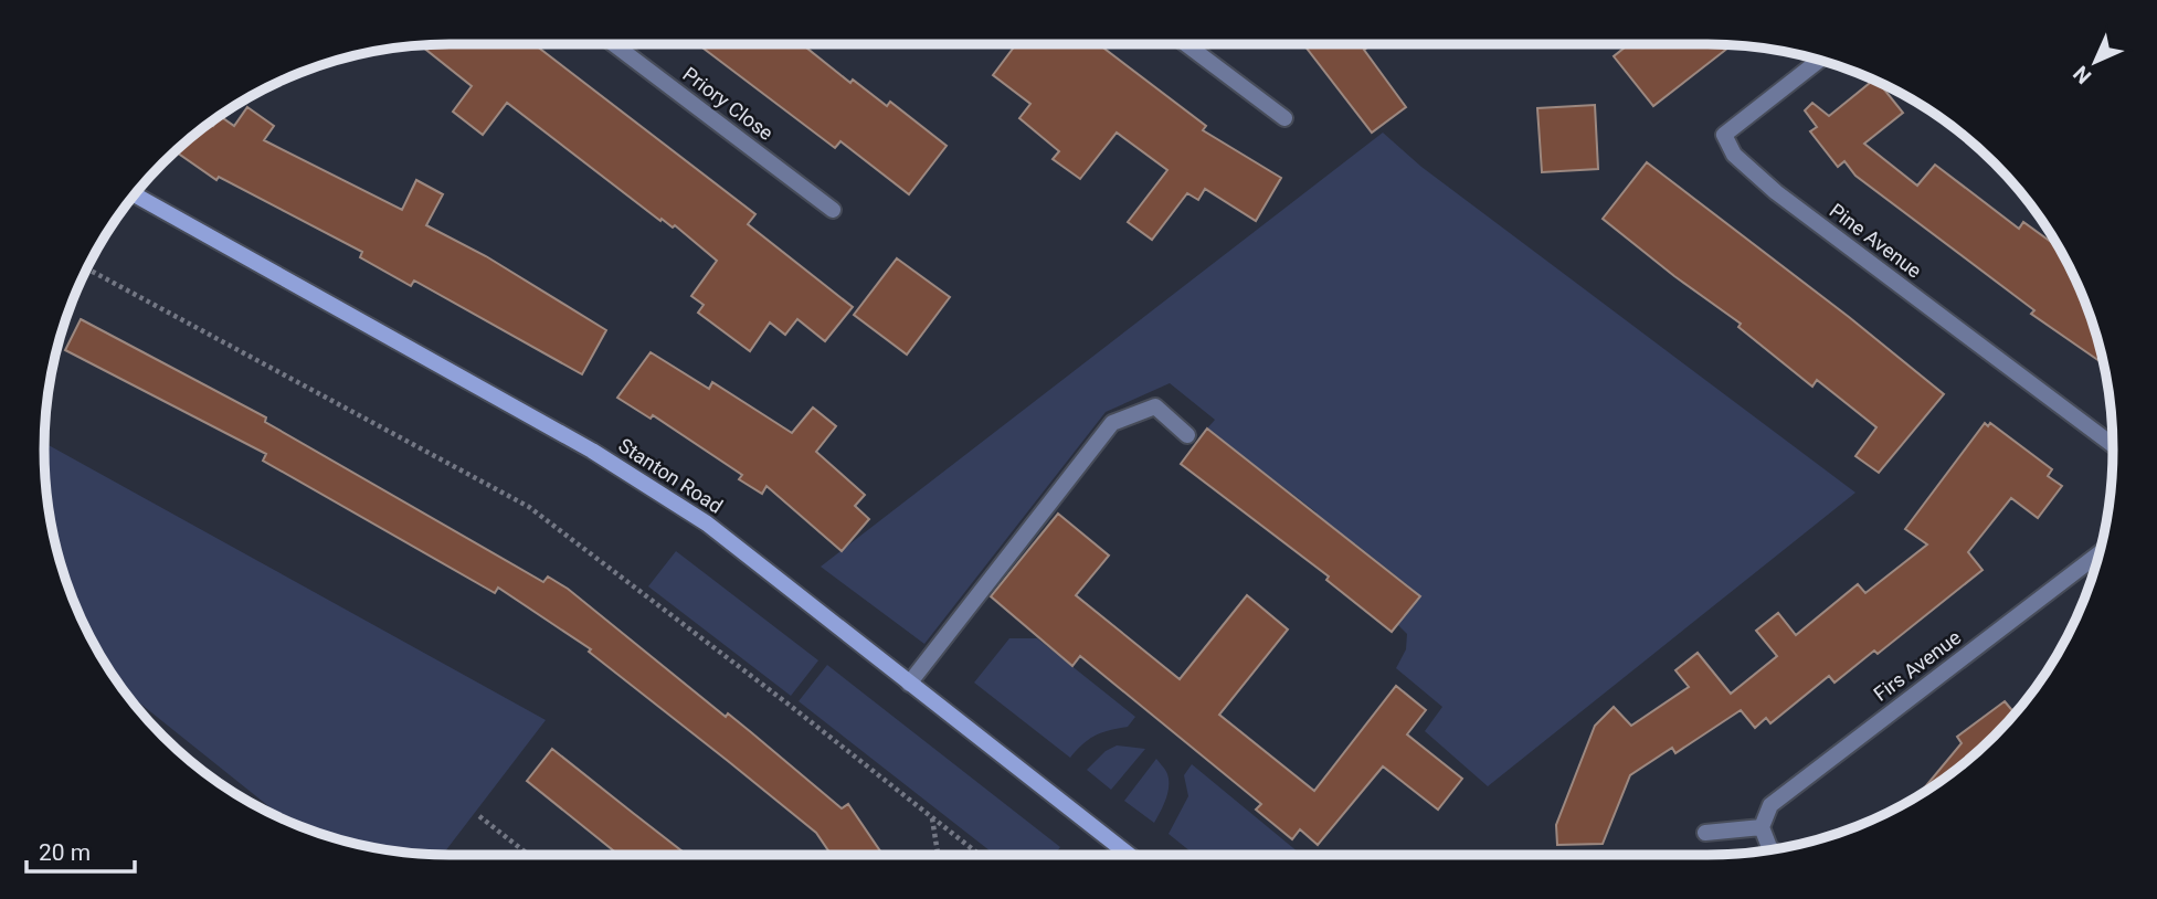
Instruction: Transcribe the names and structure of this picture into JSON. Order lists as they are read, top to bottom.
{
  "streets": {
    "street": [
      "Priory Close",
      "Pine Avenue",
      "Stanton Road",
      "Firs Avenue"
    ]
  },
  "scale_bar": "20 m",
  "north": "bottom left"
}
